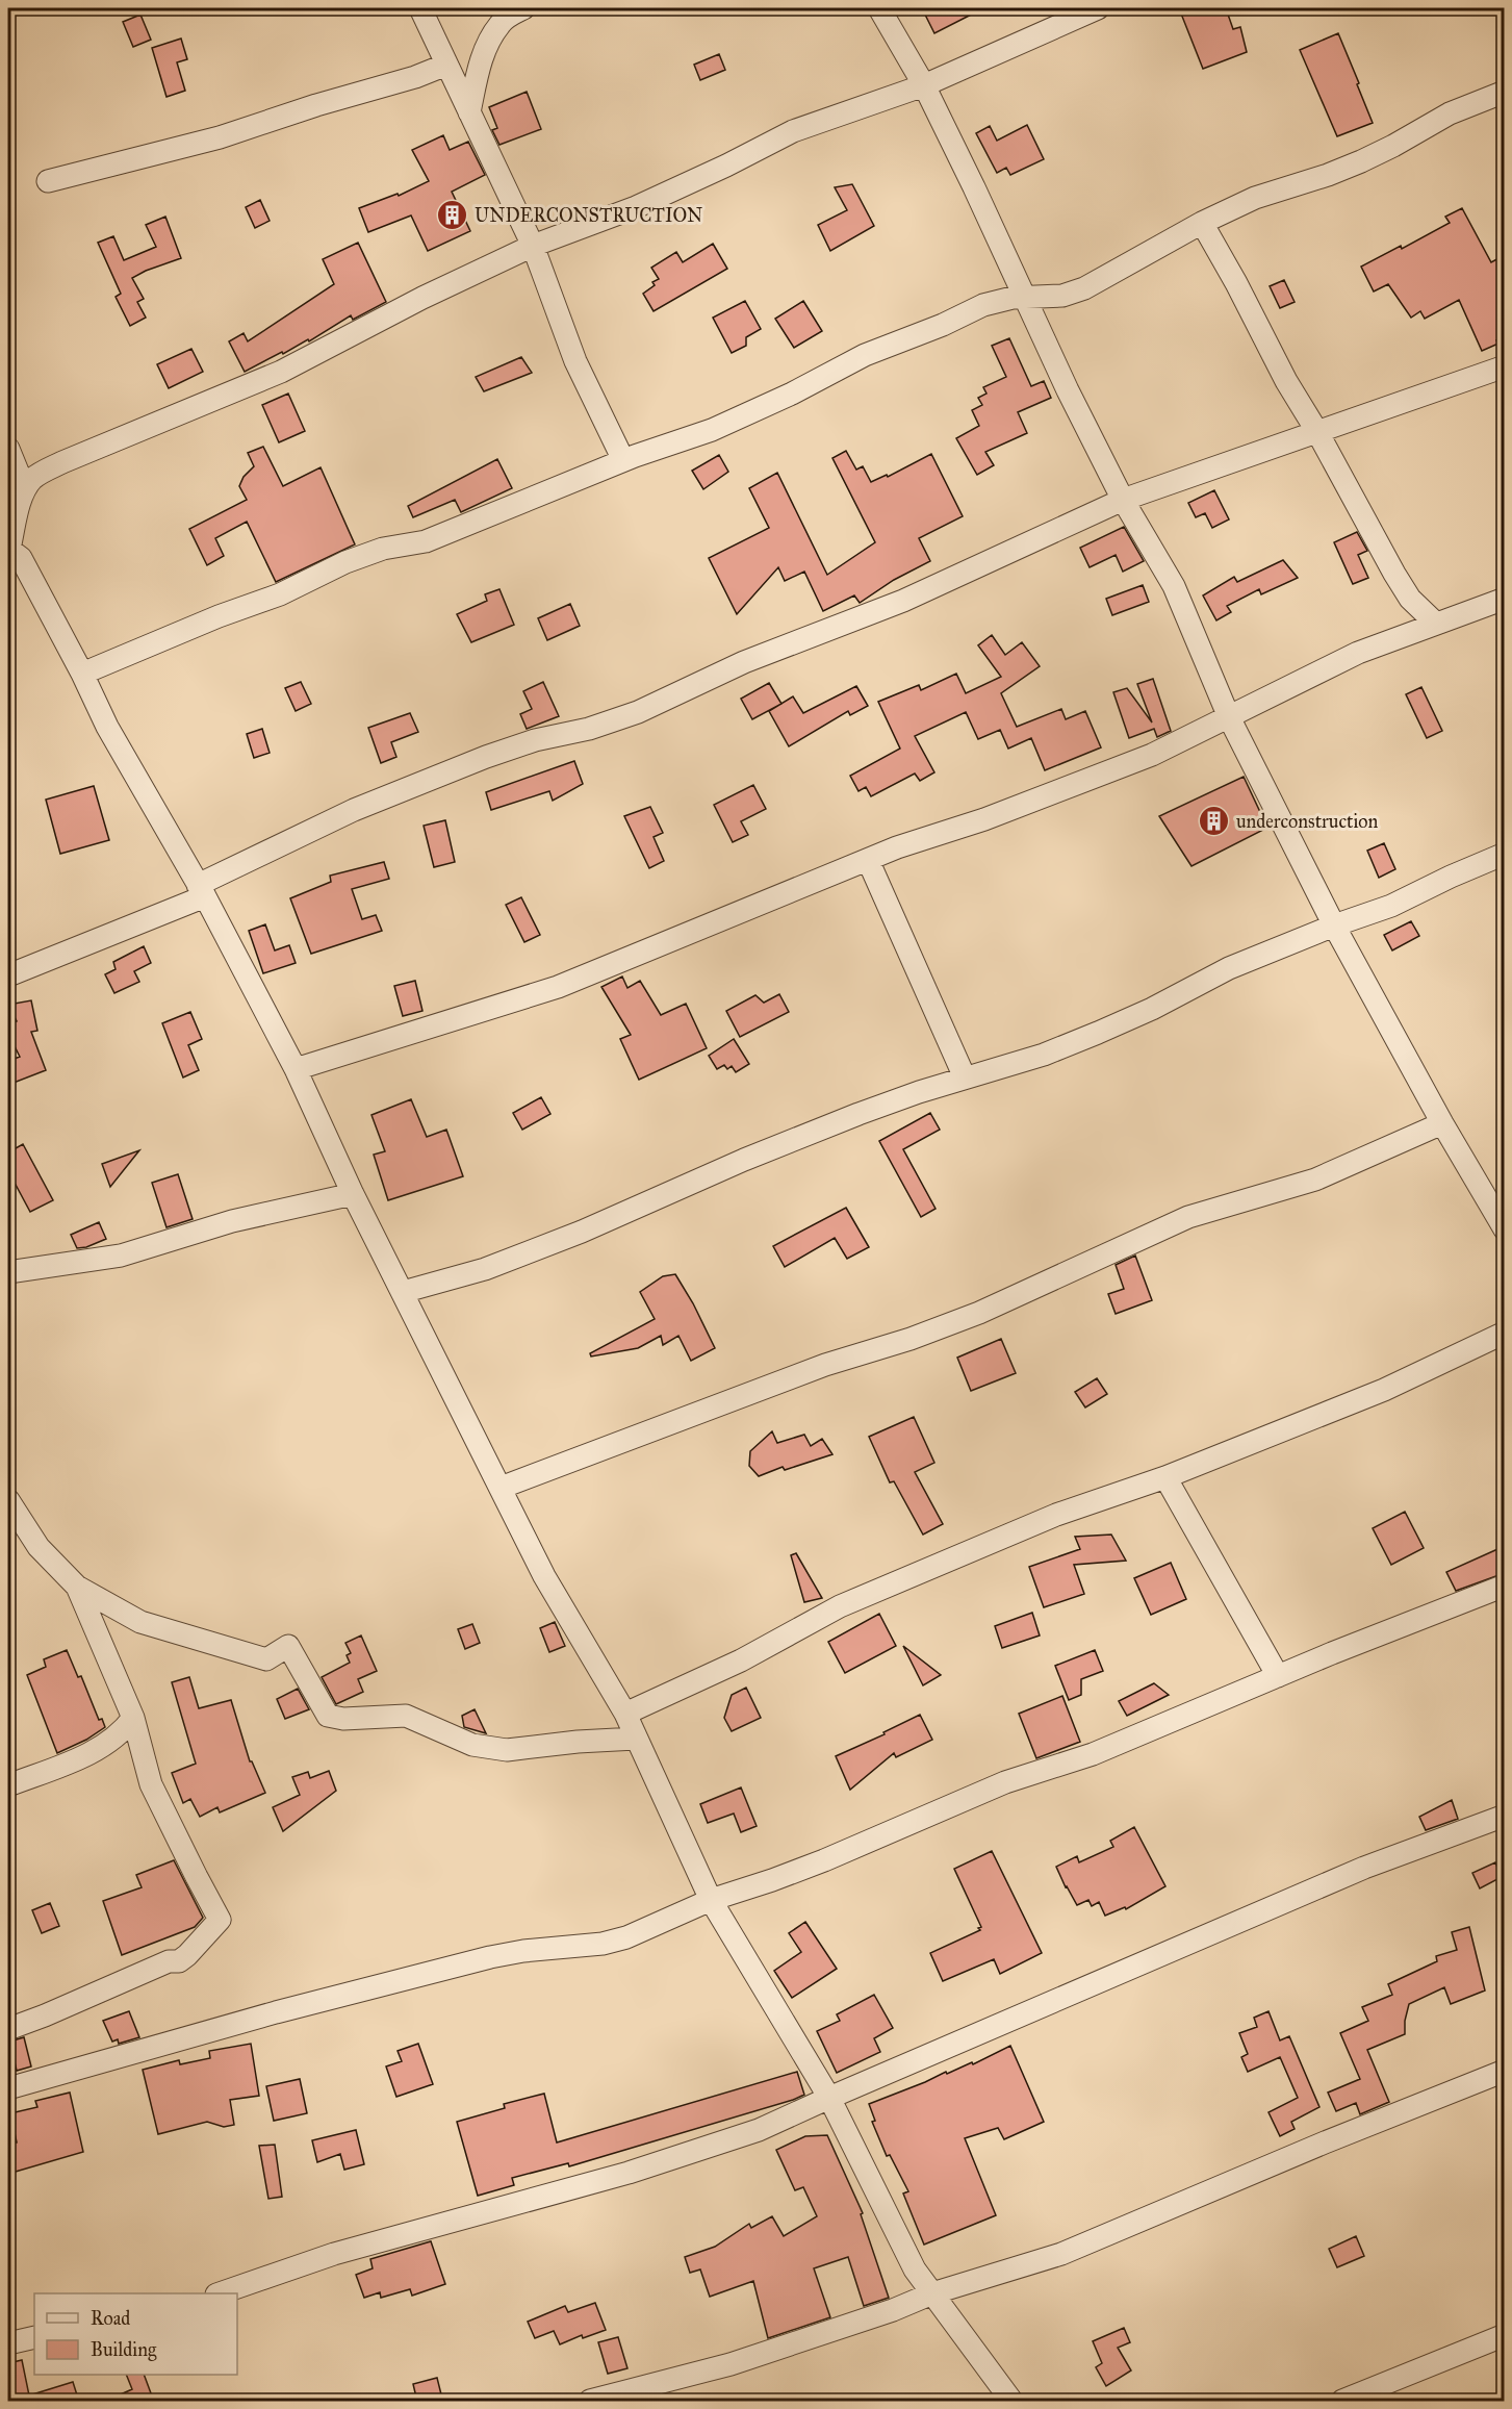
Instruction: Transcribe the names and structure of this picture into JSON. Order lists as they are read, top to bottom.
{
  "places": {
    "building": ["UNDERCONSTRUCTION", "underconstruction"]
  },
  "legend": ["Road", "Building"]
}
